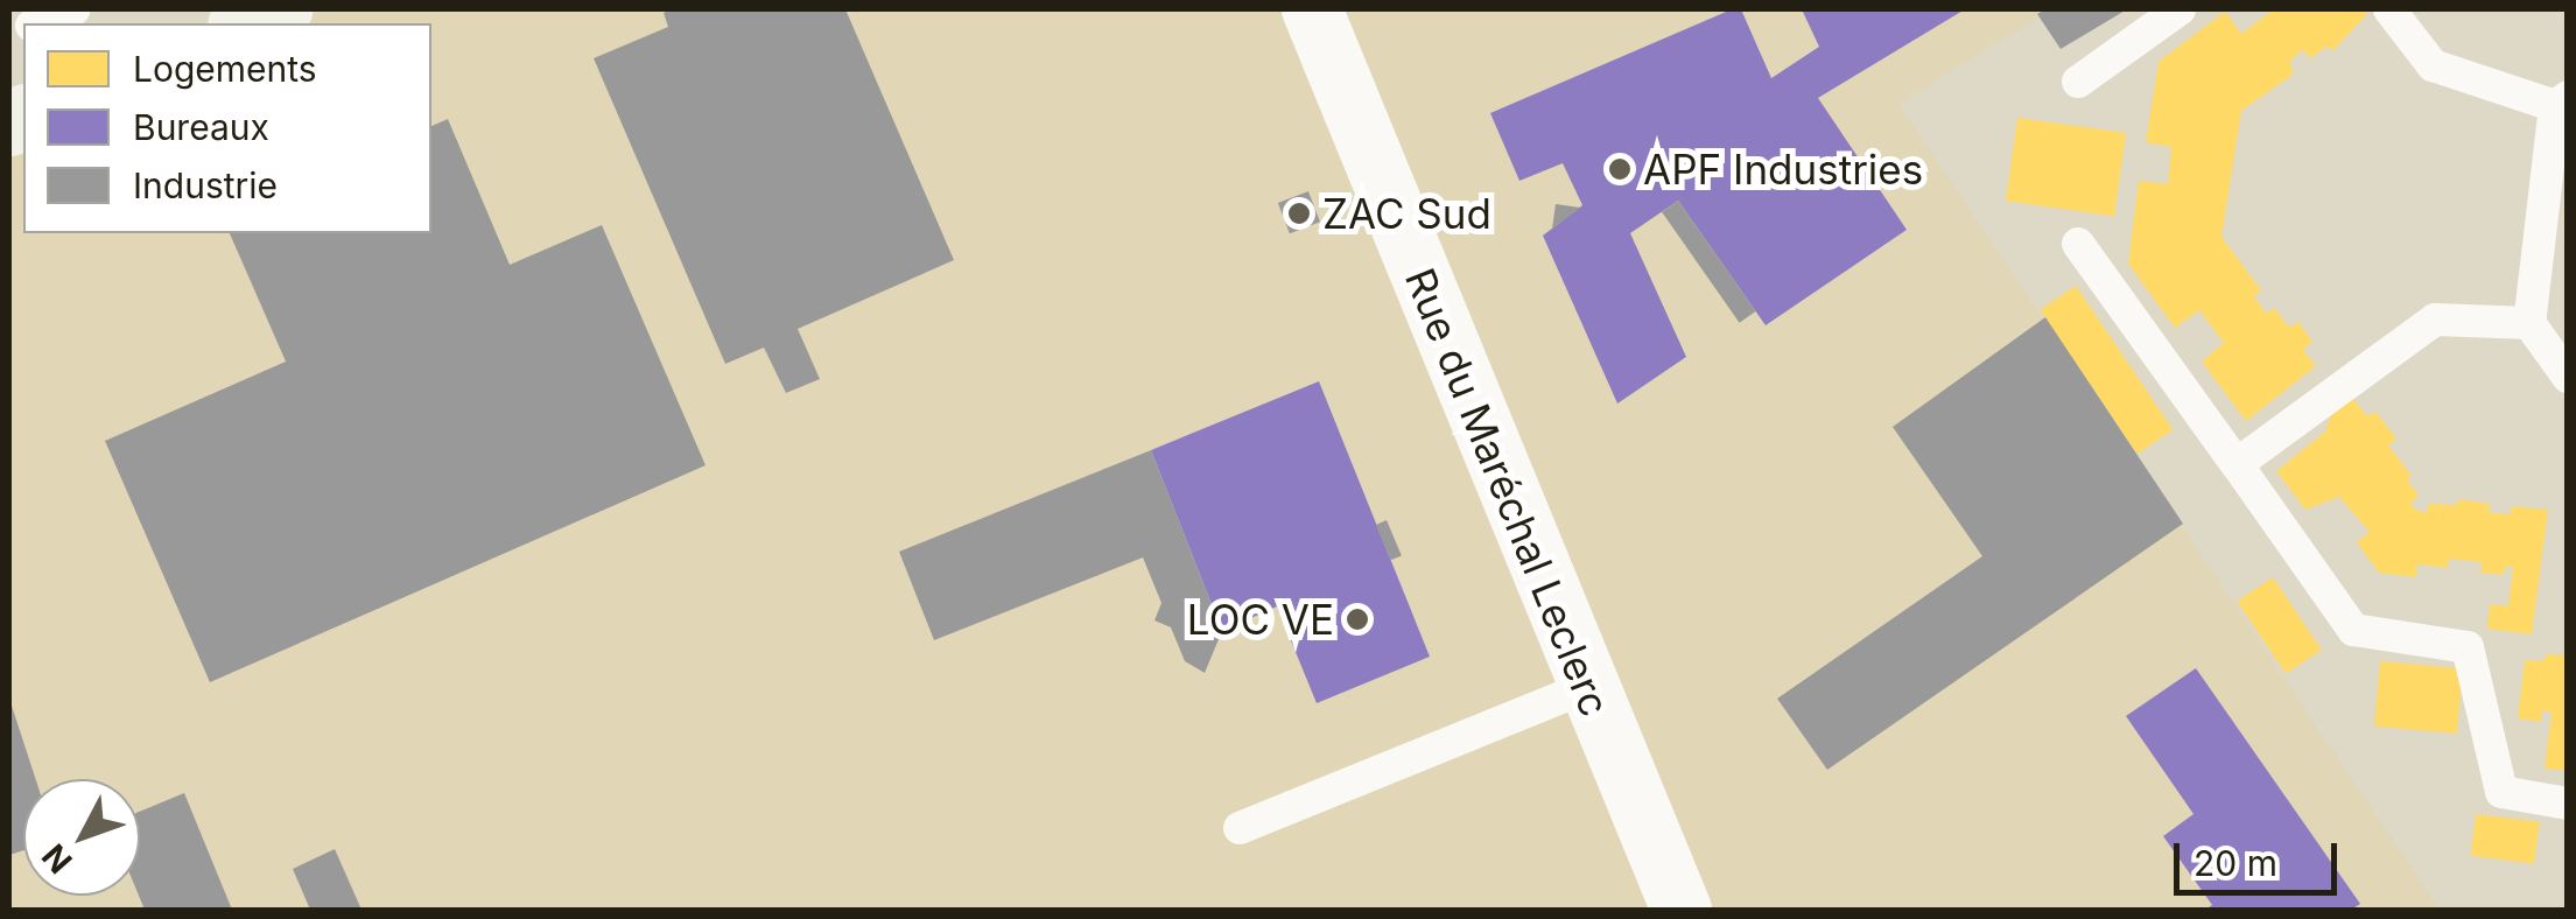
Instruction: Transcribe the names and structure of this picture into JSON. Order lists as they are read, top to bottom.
{
  "streets": {
    "street": ["Rue du Maréchal Leclerc"]
  },
  "places": ["APF Industries", "ZAC Sud", "LOC VE"],
  "legend": ["Logements", "Bureaux", "Industrie"],
  "scale_bar": "20 m",
  "north": "bottom left"
}
